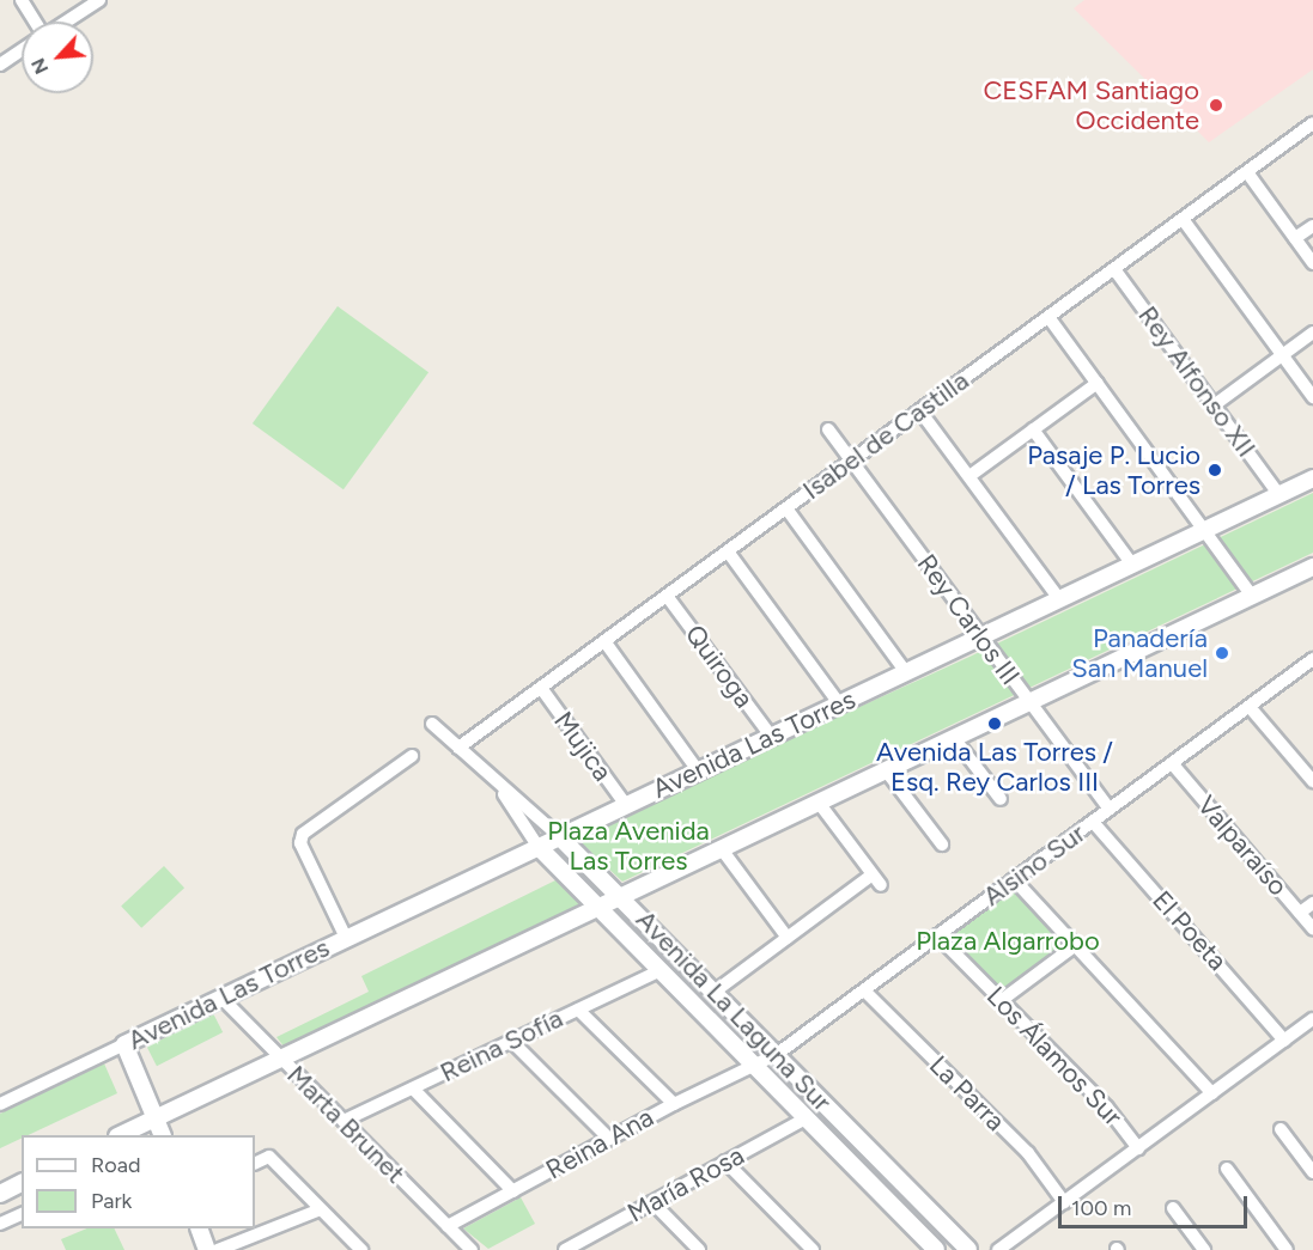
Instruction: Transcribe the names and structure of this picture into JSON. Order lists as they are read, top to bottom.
{
  "streets": {
    "street": [
      "Rey Alfonso XII",
      "Isabel de Castilla",
      "Rey Carlos III",
      "Quiroga",
      "Avenida Las Torres",
      "Mujica",
      "Valparaíso",
      "Alsino Sur",
      "El Poeta",
      "Avenida La Laguna Sur",
      "Reina Sofía",
      "Los Álamos Sur",
      "La Parra",
      "Marta Brunet",
      "Reina Ana",
      "María Rosa"
    ]
  },
  "crossings": [
    ["Rey Alfonso XII", "Isabel de Castilla"],
    ["Rey Alfonso XII", "Avenida Las Torres"],
    ["Isabel de Castilla", "Rey Carlos III"],
    ["Isabel de Castilla", "Quiroga"],
    ["Isabel de Castilla", "Mujica"],
    ["Isabel de Castilla", "Avenida La Laguna Sur"],
    ["Rey Carlos III", "Avenida Las Torres"],
    ["Rey Carlos III", "Alsino Sur"],
    ["Quiroga", "Avenida Las Torres"],
    ["Avenida Las Torres", "Mujica"],
    ["Avenida Las Torres", "Avenida La Laguna Sur"],
    ["Avenida Las Torres", "Marta Brunet"],
    ["Valparaíso", "Alsino Sur"],
    ["Alsino Sur", "El Poeta"],
    ["Alsino Sur", "Avenida La Laguna Sur"],
    ["Alsino Sur", "Los Álamos Sur"],
    ["Alsino Sur", "La Parra"],
    ["Alsino Sur", "Reina Ana"],
    ["Avenida La Laguna Sur", "Reina Sofía"],
    ["Avenida La Laguna Sur", "Reina Ana"],
    ["Avenida La Laguna Sur", "María Rosa"],
    ["Reina Sofía", "Marta Brunet"],
    ["Marta Brunet", "Reina Ana"]
  ],
  "parks": ["Plaza Avenida Las Torres", "Plaza Algarrobo"],
  "places": [
    "CESFAM Santiago Occidente",
    "Pasaje P. Lucio / Las Torres",
    "Panadería San Manuel",
    "Avenida Las Torres / Esq. Rey Carlos III"
  ],
  "legend": ["Road", "Park"],
  "scale_bar": "100 m",
  "north": "bottom left"
}
